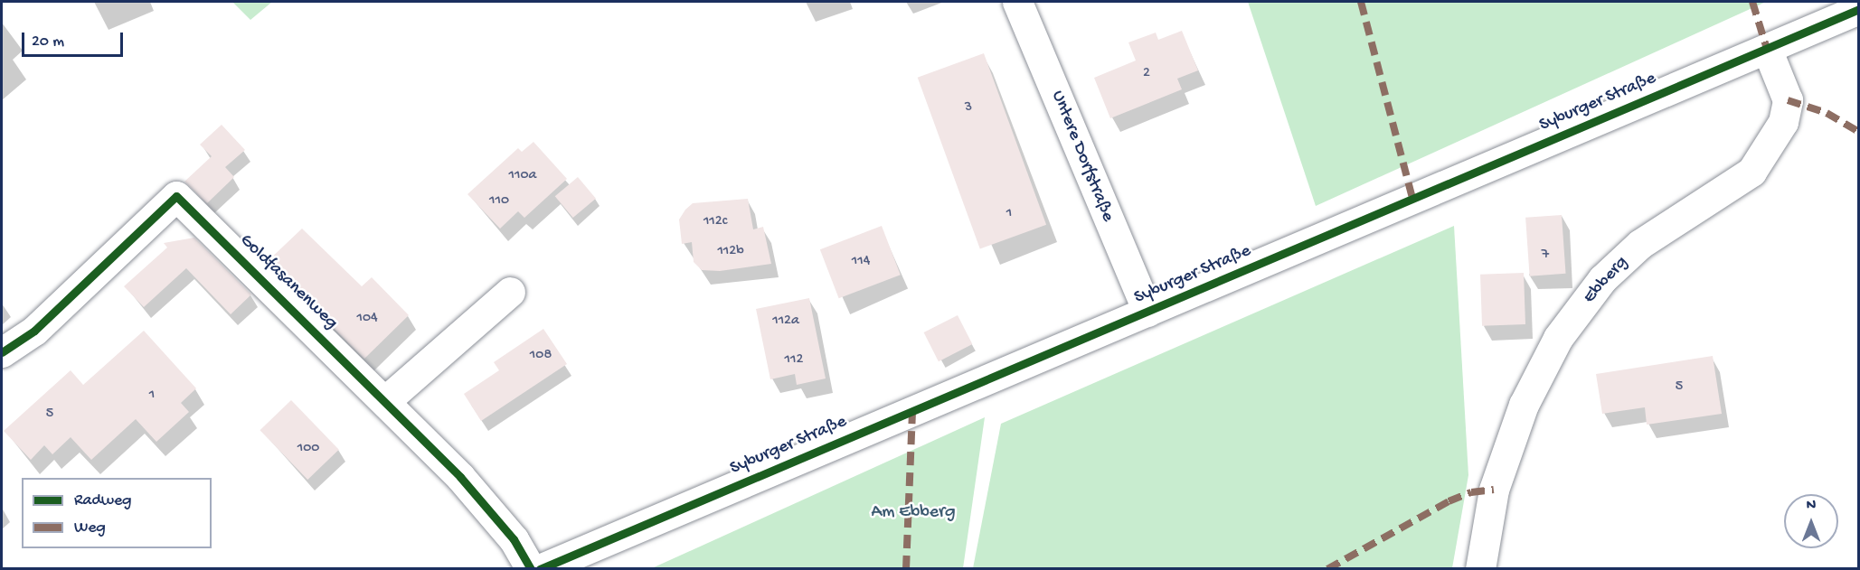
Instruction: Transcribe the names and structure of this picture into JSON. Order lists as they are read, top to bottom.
{
  "streets": {
    "street": [
      "Syburger Straße",
      "Untere Dorfstraße",
      "Ebberg",
      "Goldfasanenweg"
    ]
  },
  "crossings": [
    ["Syburger Straße", "Untere Dorfstraße"],
    ["Syburger Straße", "Ebberg"]
  ],
  "parks": ["Am Ebberg"],
  "house_numbers": [
    "2",
    "3",
    "110a",
    "110",
    "1",
    "112c",
    "112b",
    "7",
    "114",
    "104",
    "112a",
    "108",
    "112",
    "5",
    "1",
    "5",
    "100"
  ],
  "legend": ["Radweg", "Weg"],
  "scale_bar": "20 m",
  "north": "top"
}
